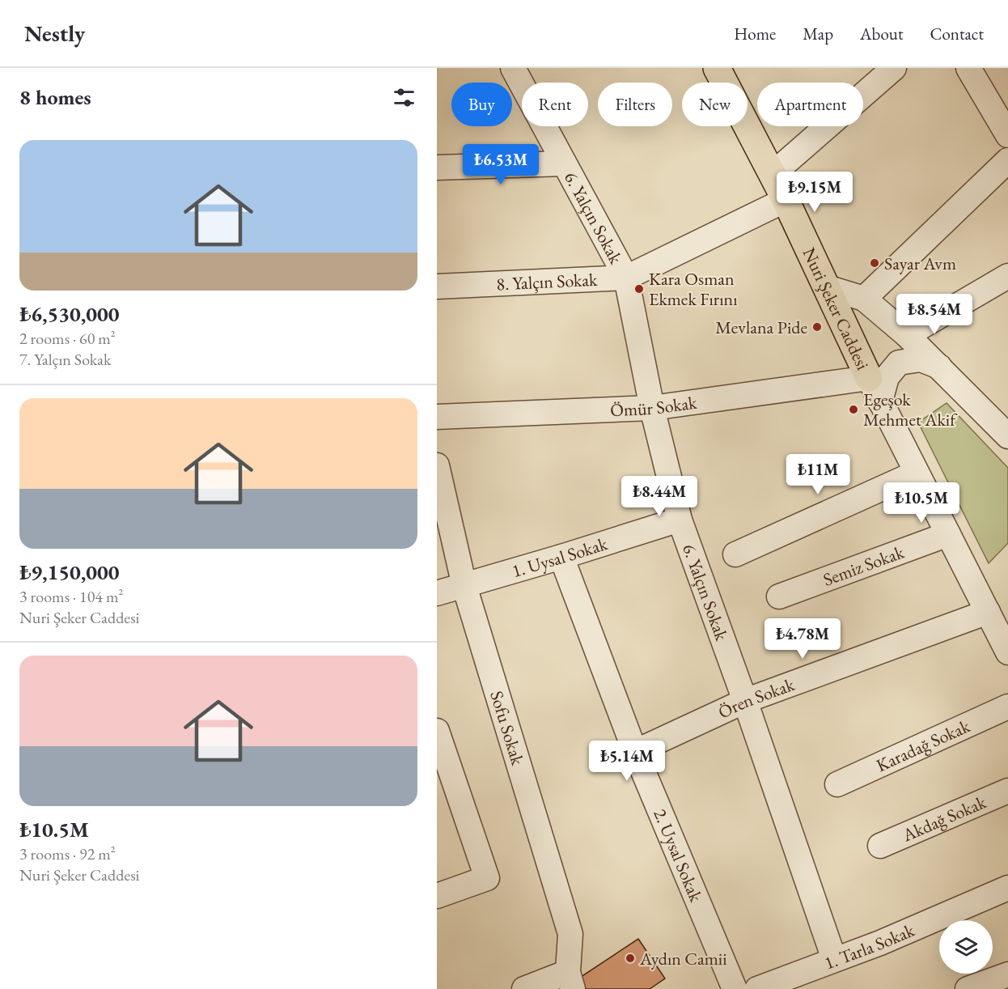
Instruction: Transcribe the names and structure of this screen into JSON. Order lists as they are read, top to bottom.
{
  "streets": {
    "main road": ["Nuri Şeker Caddesi"],
    "street": [
      "6. Yalçın Sokak",
      "8. Yalçın Sokak",
      "Ömür Sokak",
      "1. Uysal Sokak",
      "Semiz Sokak",
      "Ören Sokak",
      "Sofu Sokak",
      "Karadağ Sokak",
      "Akdağ Sokak",
      "2. Uysal Sokak",
      "1. Tarla Sokak"
    ]
  },
  "crossings": [
    ["6. Yalçın Sokak", "8. Yalçın Sokak"],
    ["6. Yalçın Sokak", "Ömür Sokak"],
    ["6. Yalçın Sokak", "1. Uysal Sokak"],
    ["6. Yalçın Sokak", "Ören Sokak"],
    ["6. Yalçın Sokak", "1. Tarla Sokak"],
    ["8. Yalçın Sokak", "Nuri Şeker Caddesi"],
    ["Nuri Şeker Caddesi", "Ömür Sokak"],
    ["Nuri Şeker Caddesi", "Semiz Sokak"],
    ["Nuri Şeker Caddesi", "Ören Sokak"],
    ["1. Uysal Sokak", "Sofu Sokak"],
    ["1. Uysal Sokak", "2. Uysal Sokak"],
    ["Ören Sokak", "2. Uysal Sokak"]
  ],
  "places": [
    "Sayar Avm",
    "Kara Osman Ekmek Fırını",
    "Mevlana Pide",
    "Egeşok Mehmet Akif",
    "Aydın Camii"
  ],
  "page": {
    "header": "Nestly",
    "nav": [
      "Home",
      "Map",
      "About",
      "Contact"
    ],
    "heading": "8 homes",
    "chip": [
      "Buy",
      "Rent",
      "Filters",
      "New",
      "Apartment"
    ],
    "list": [
      {
        "name": "₺6,530,000",
        "note": "2 rooms · 60 m² · 7. Yalçın Sokak"
      },
      {
        "name": "₺9,150,000",
        "note": "3 rooms · 104 m² · Nuri Şeker Caddesi"
      },
      {
        "name": "₺10.5M",
        "note": "3 rooms · 92 m² · Nuri Şeker Caddesi"
      }
    ],
    "price": [
      "₺6.53M",
      "₺9.15M",
      "₺8.54M",
      "₺11M",
      "₺8.44M",
      "₺10.5M",
      "₺4.78M",
      "₺5.14M"
    ]
  }
}
